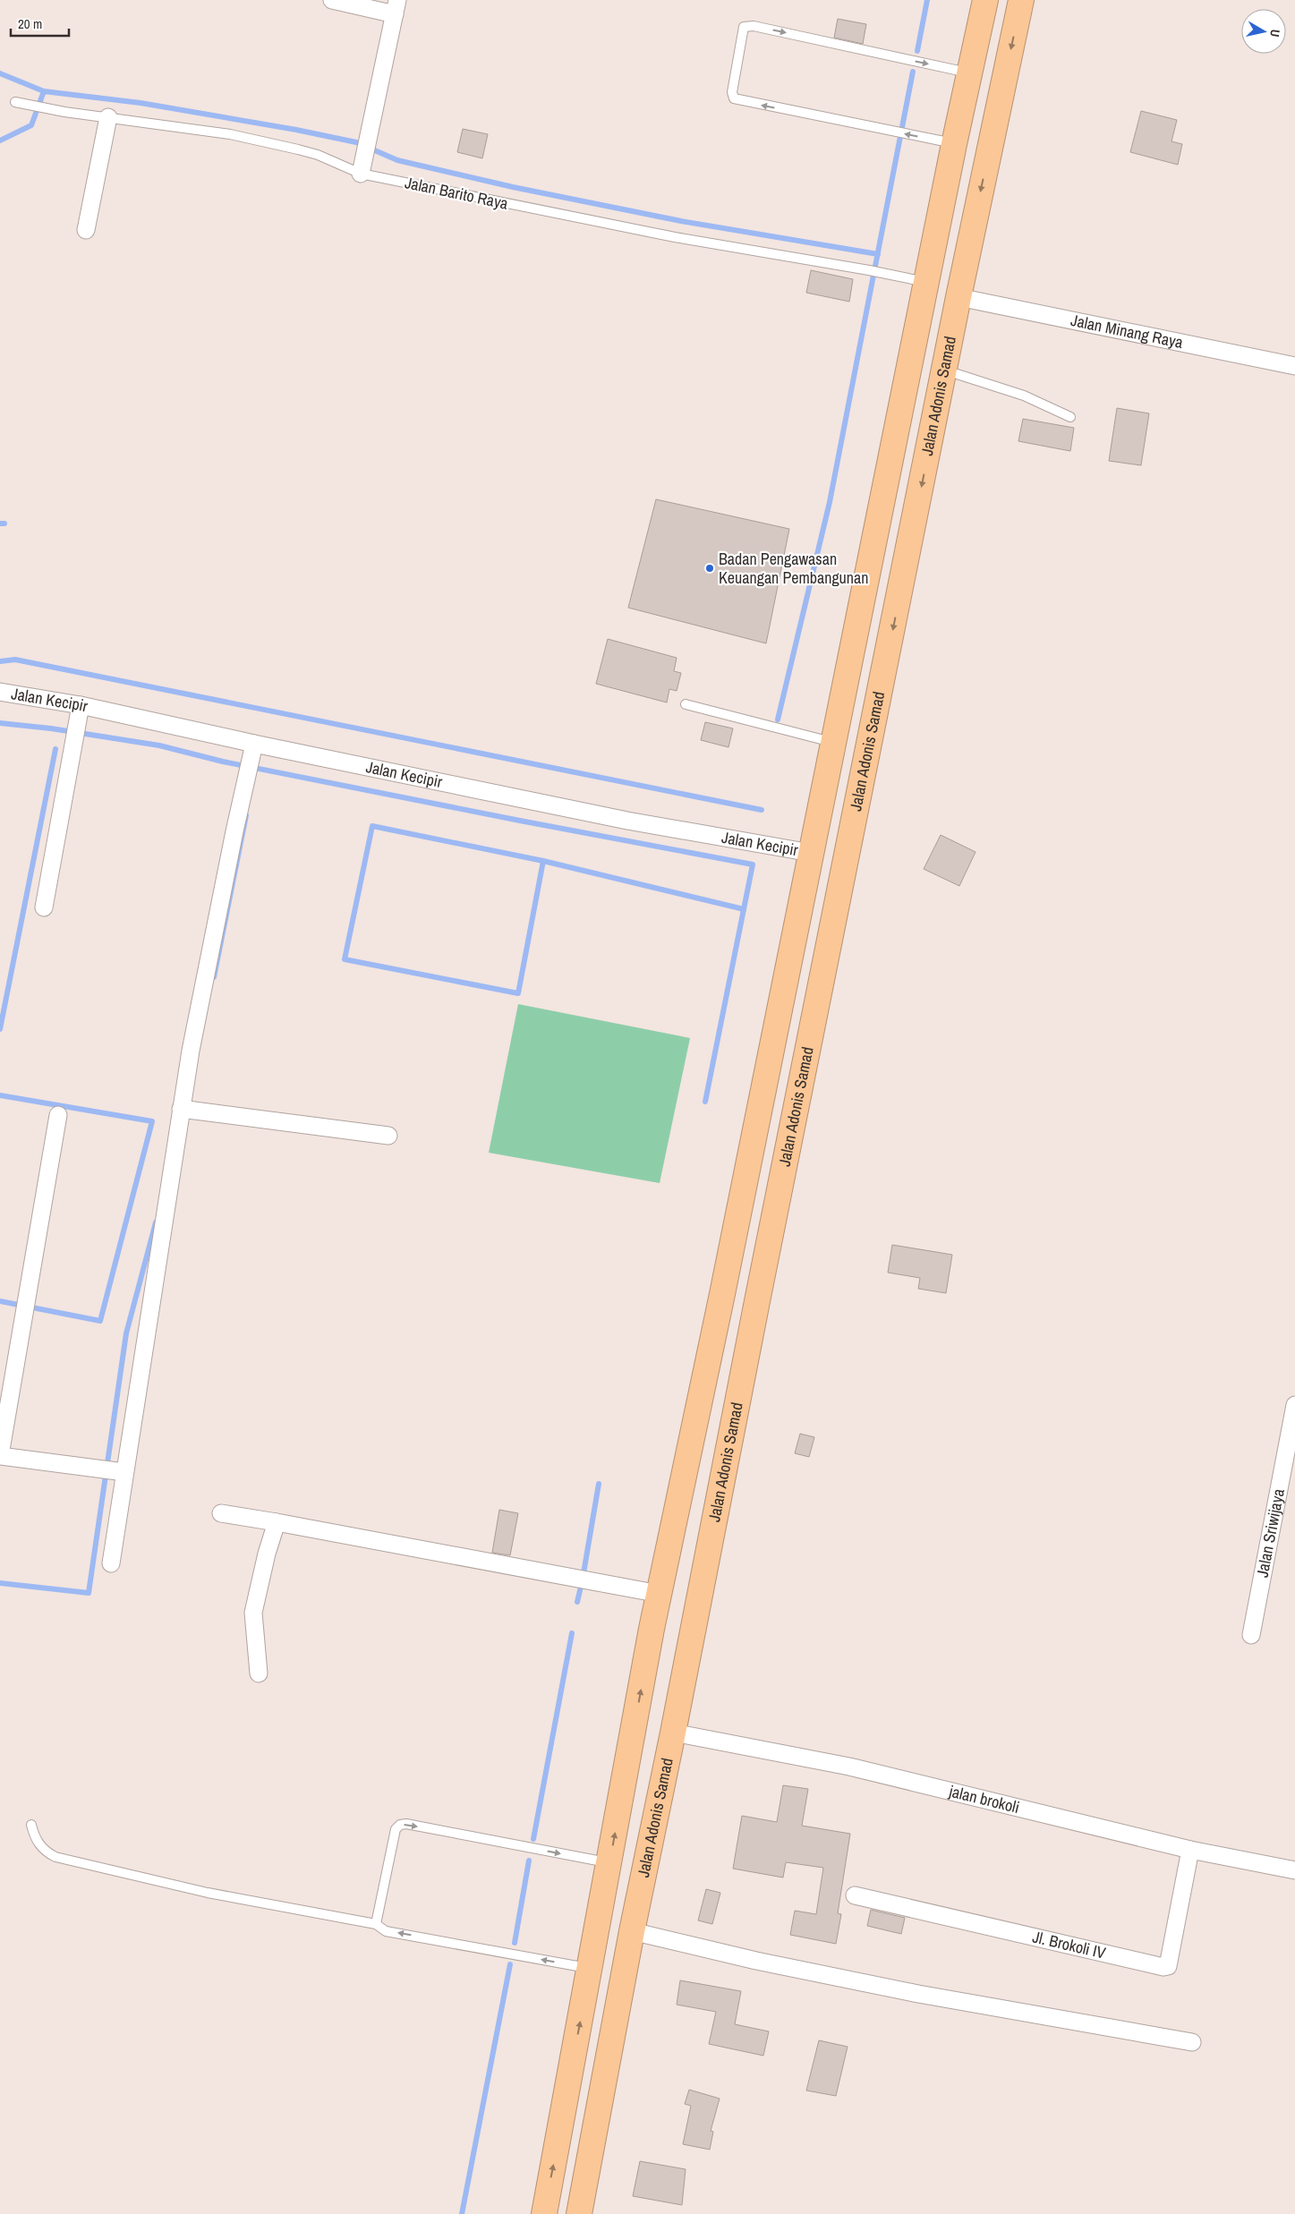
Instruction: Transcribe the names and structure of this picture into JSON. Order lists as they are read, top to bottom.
{
  "streets": {
    "highway": ["Jalan Adonis Samad"],
    "street": [
      "Jalan Minang Raya",
      "Jalan Kecipir",
      "Jalan Sriwijaya",
      "jalan brokoli",
      "Jl. Brokoli IV"
    ],
    "lane": ["Jalan Barito Raya"]
  },
  "crossings": [
    ["Jalan Minang Raya", "Jalan Adonis Samad"],
    ["Jalan Adonis Samad", "jalan brokoli"],
    ["jalan brokoli", "Jl. Brokoli IV"]
  ],
  "places": ["Badan Pengawasan Keuangan Pembangunan"],
  "scale_bar": "20 m",
  "north": "right"
}
